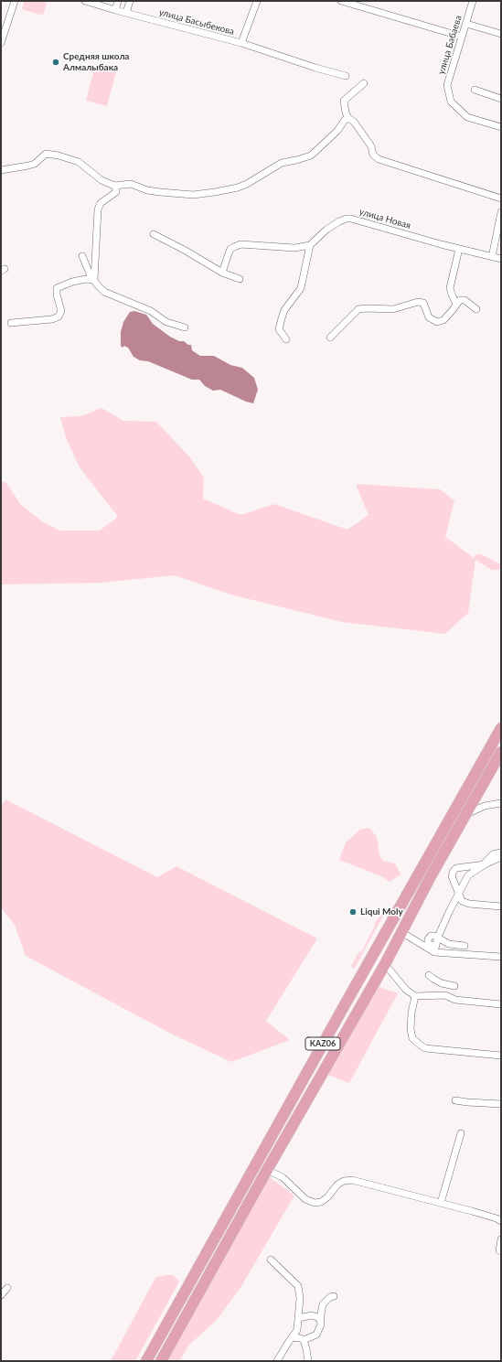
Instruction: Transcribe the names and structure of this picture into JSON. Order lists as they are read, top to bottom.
{
  "streets": {
    "highway": ["KАZ06"],
    "street": ["улица Басыбекова", "улица Бабаева", "улица Новая"]
  },
  "places": ["Средняя школа Алмалыбака", "Liqui Moly"]
}
